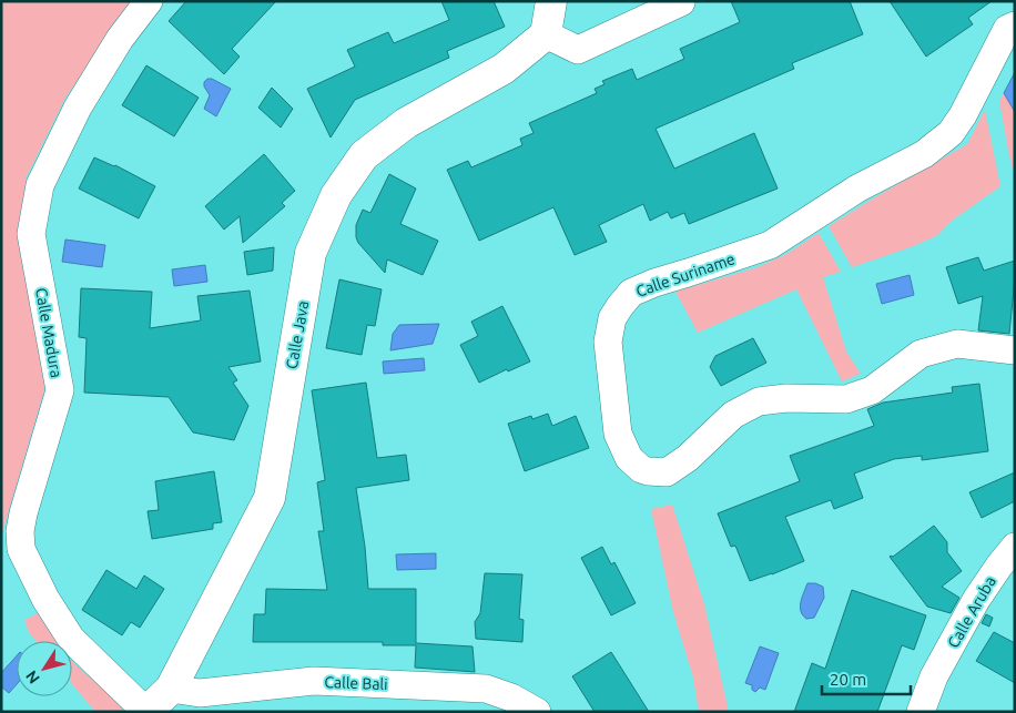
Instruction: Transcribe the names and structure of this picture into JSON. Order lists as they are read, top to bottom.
{
  "streets": {
    "street": [
      "Calle Suriname",
      "Calle Madura",
      "Calle Java",
      "Calle Aruba",
      "Calle Bali"
    ]
  },
  "crossings": [
    ["Calle Madura", "Calle Java"],
    ["Calle Java", "Calle Bali"]
  ],
  "scale_bar": "20 m",
  "north": "bottom left"
}
